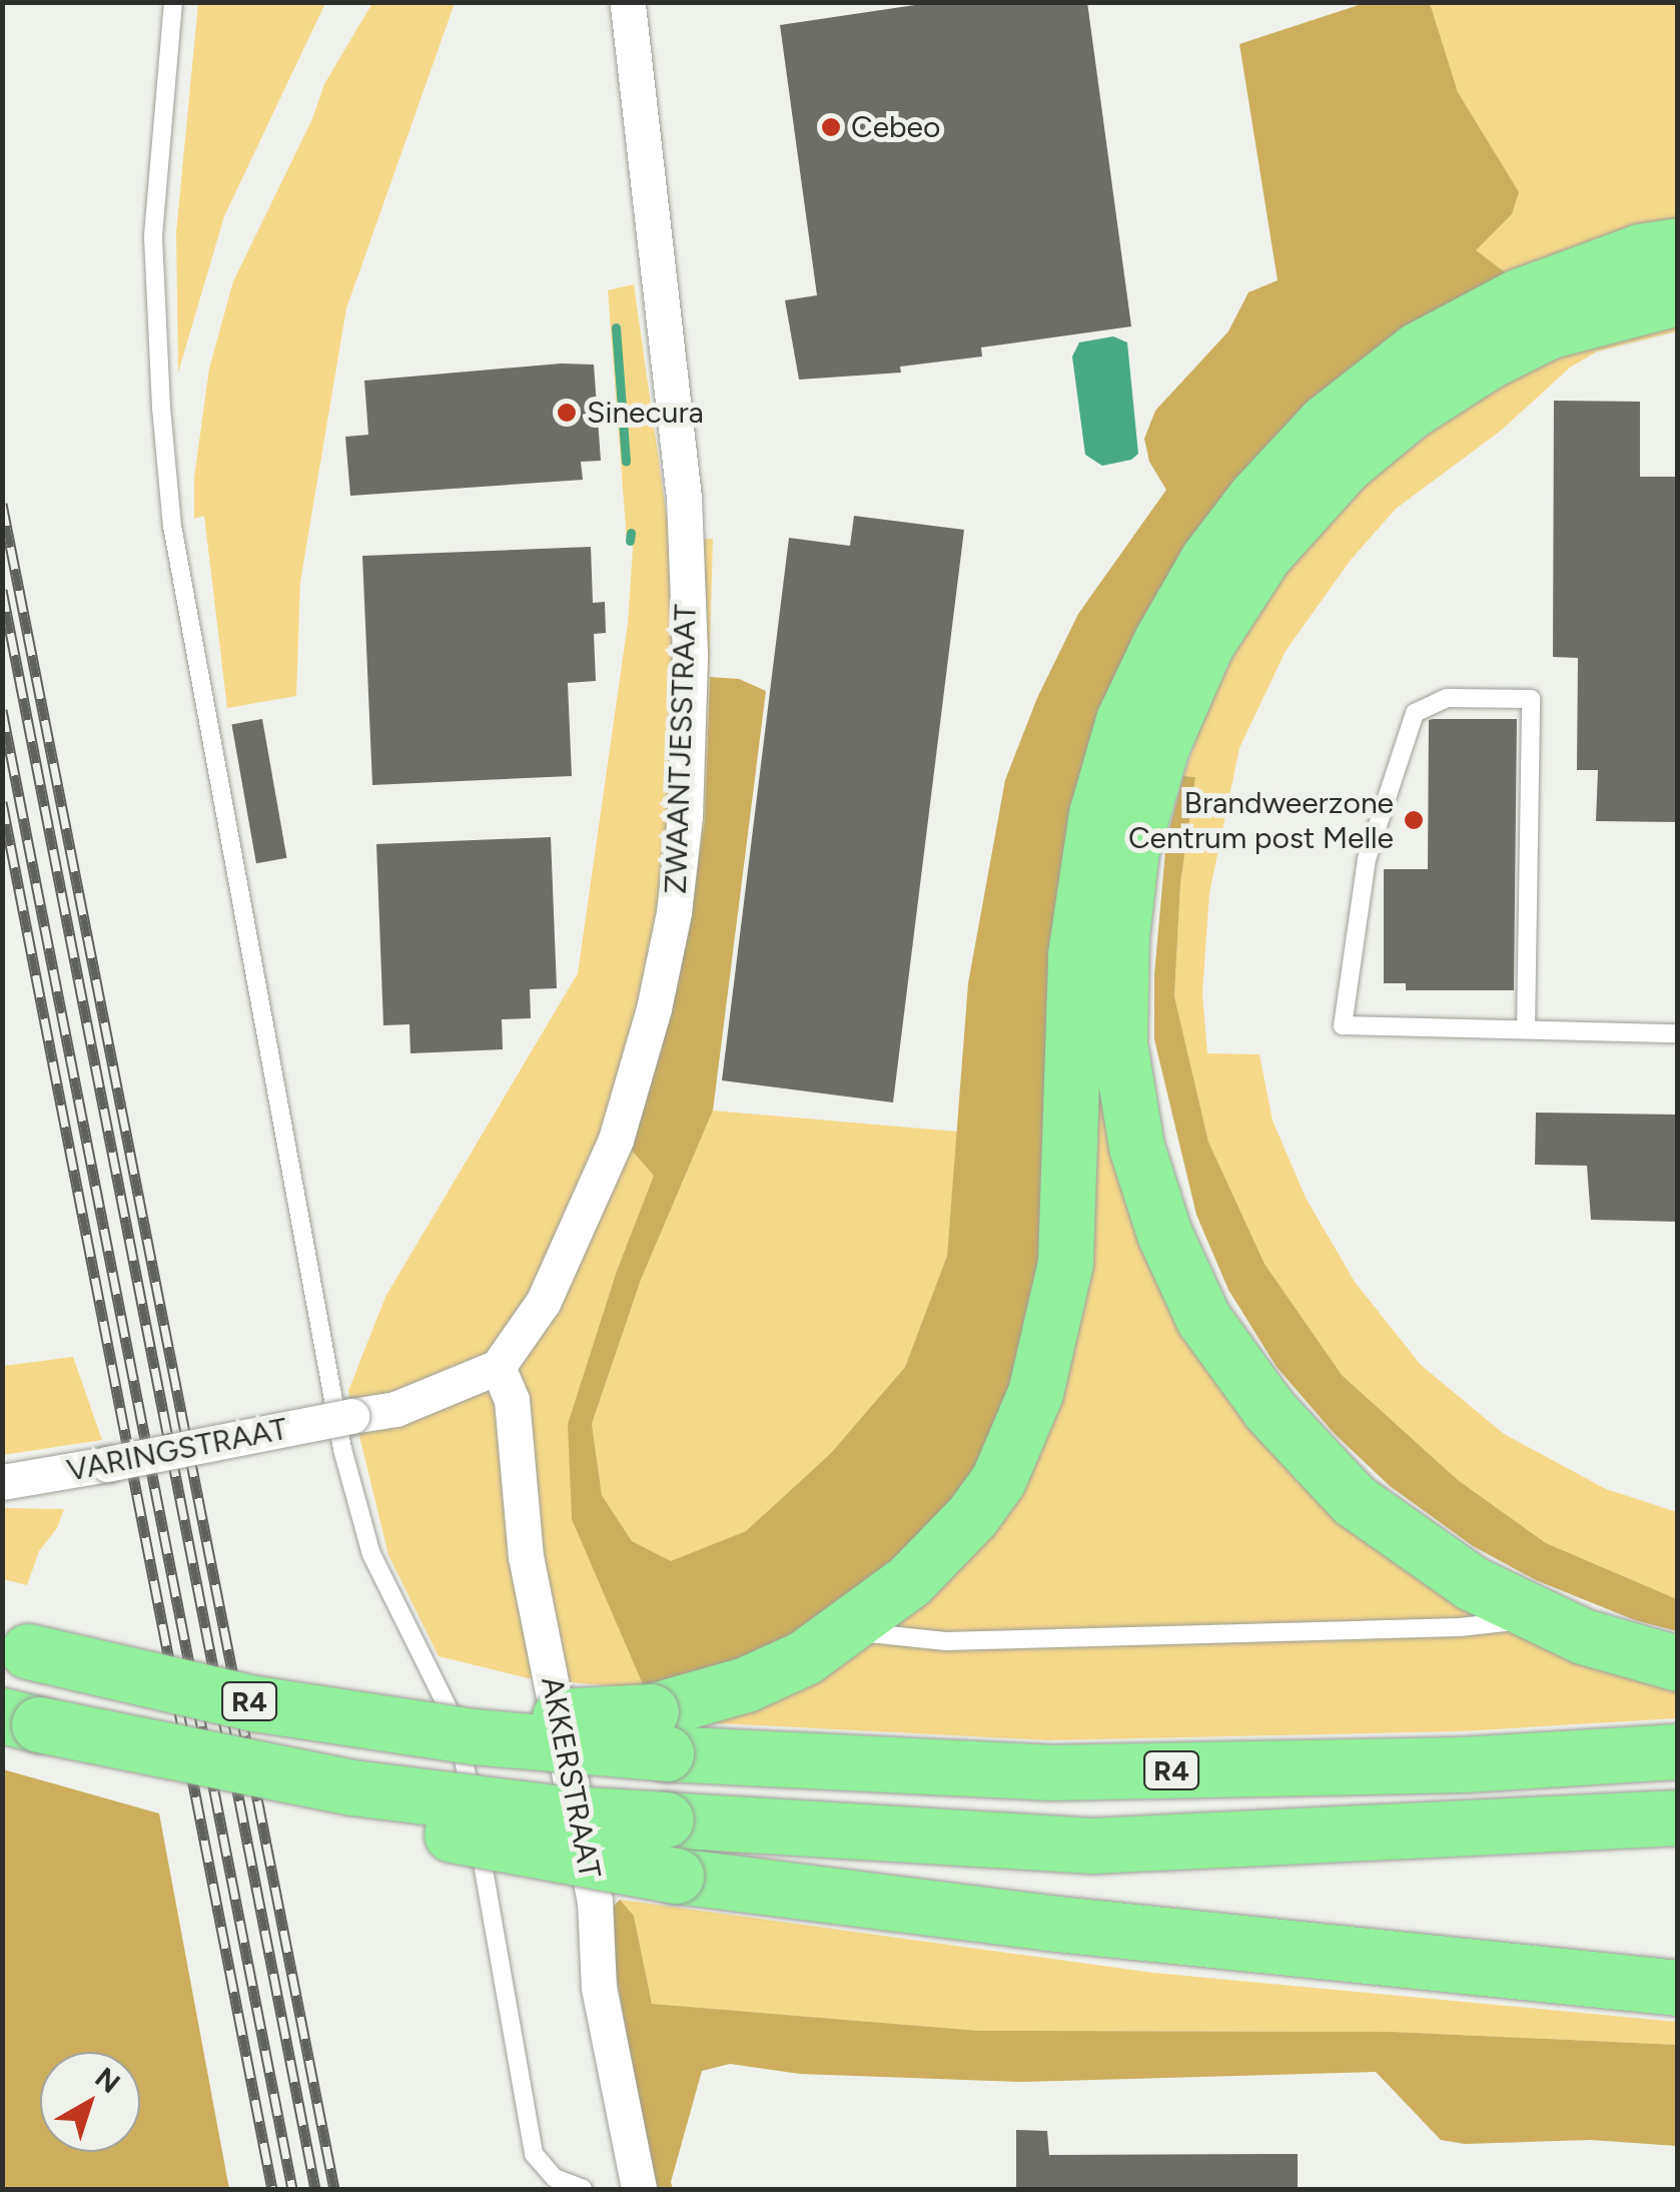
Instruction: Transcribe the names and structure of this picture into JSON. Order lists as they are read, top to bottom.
{
  "streets": {
    "highway": ["R4"],
    "street": ["ZWAANTJESSTRAAT", "VARINGSTRAAT", "AKKERSTRAAT"]
  },
  "crossings": [
    ["ZWAANTJESSTRAAT", "VARINGSTRAAT"],
    ["ZWAANTJESSTRAAT", "AKKERSTRAAT"],
    ["VARINGSTRAAT", "AKKERSTRAAT"]
  ],
  "places": ["Cebeo", "Sinecura", "Brandweerzone Centrum post Melle"],
  "north": "top right"
}
